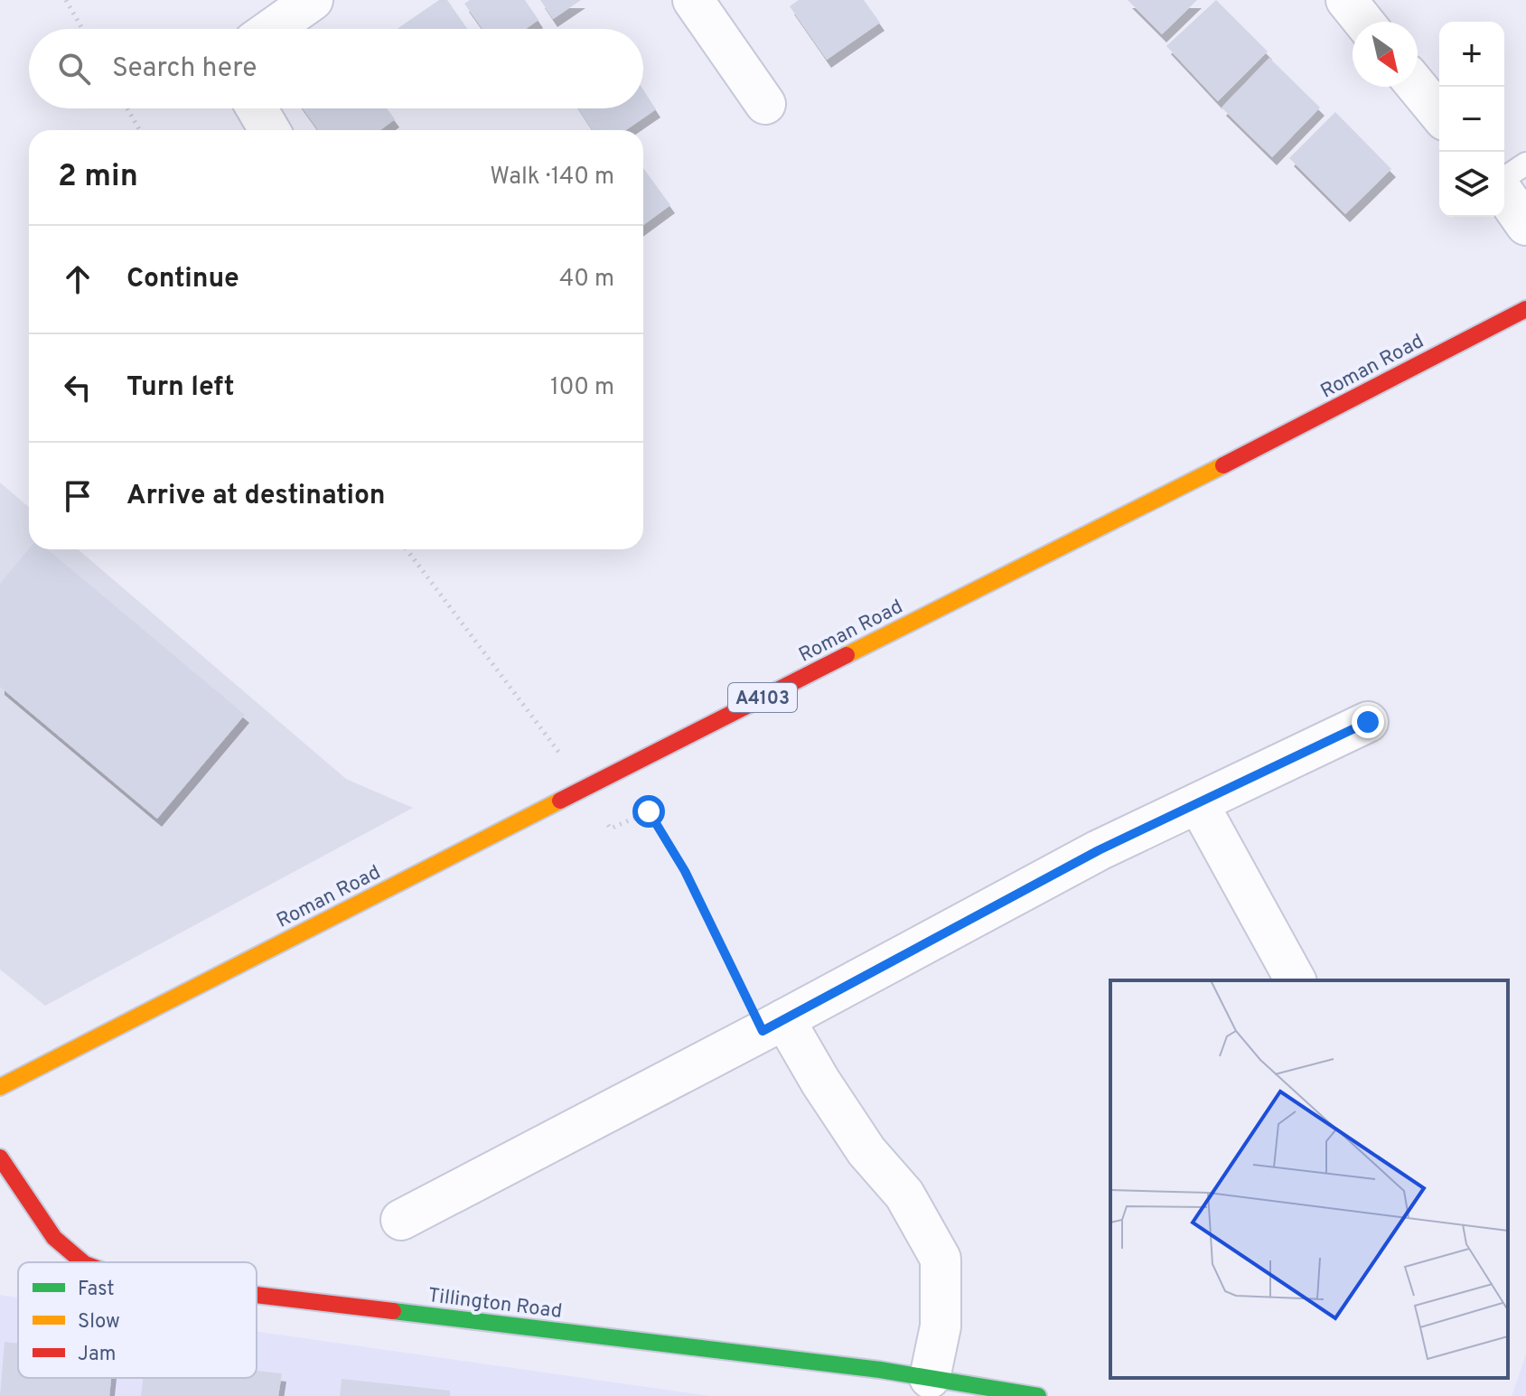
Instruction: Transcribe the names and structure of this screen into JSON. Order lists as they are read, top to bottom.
{
  "streets": {
    "main road": ["Roman Road", "A4103", "Tillington Road"]
  },
  "legend": ["Fast", "Slow", "Jam"],
  "north": "bottom right",
  "page": {
    "map_buttons": ["+", "−"],
    "search": "Search here",
    "heading": ["2 min", "Walk · 140 m"],
    "list": [
      ["Continue", "40 m"],
      ["Turn left", "100 m"],
      "Arrive at destination"
    ]
  }
}
